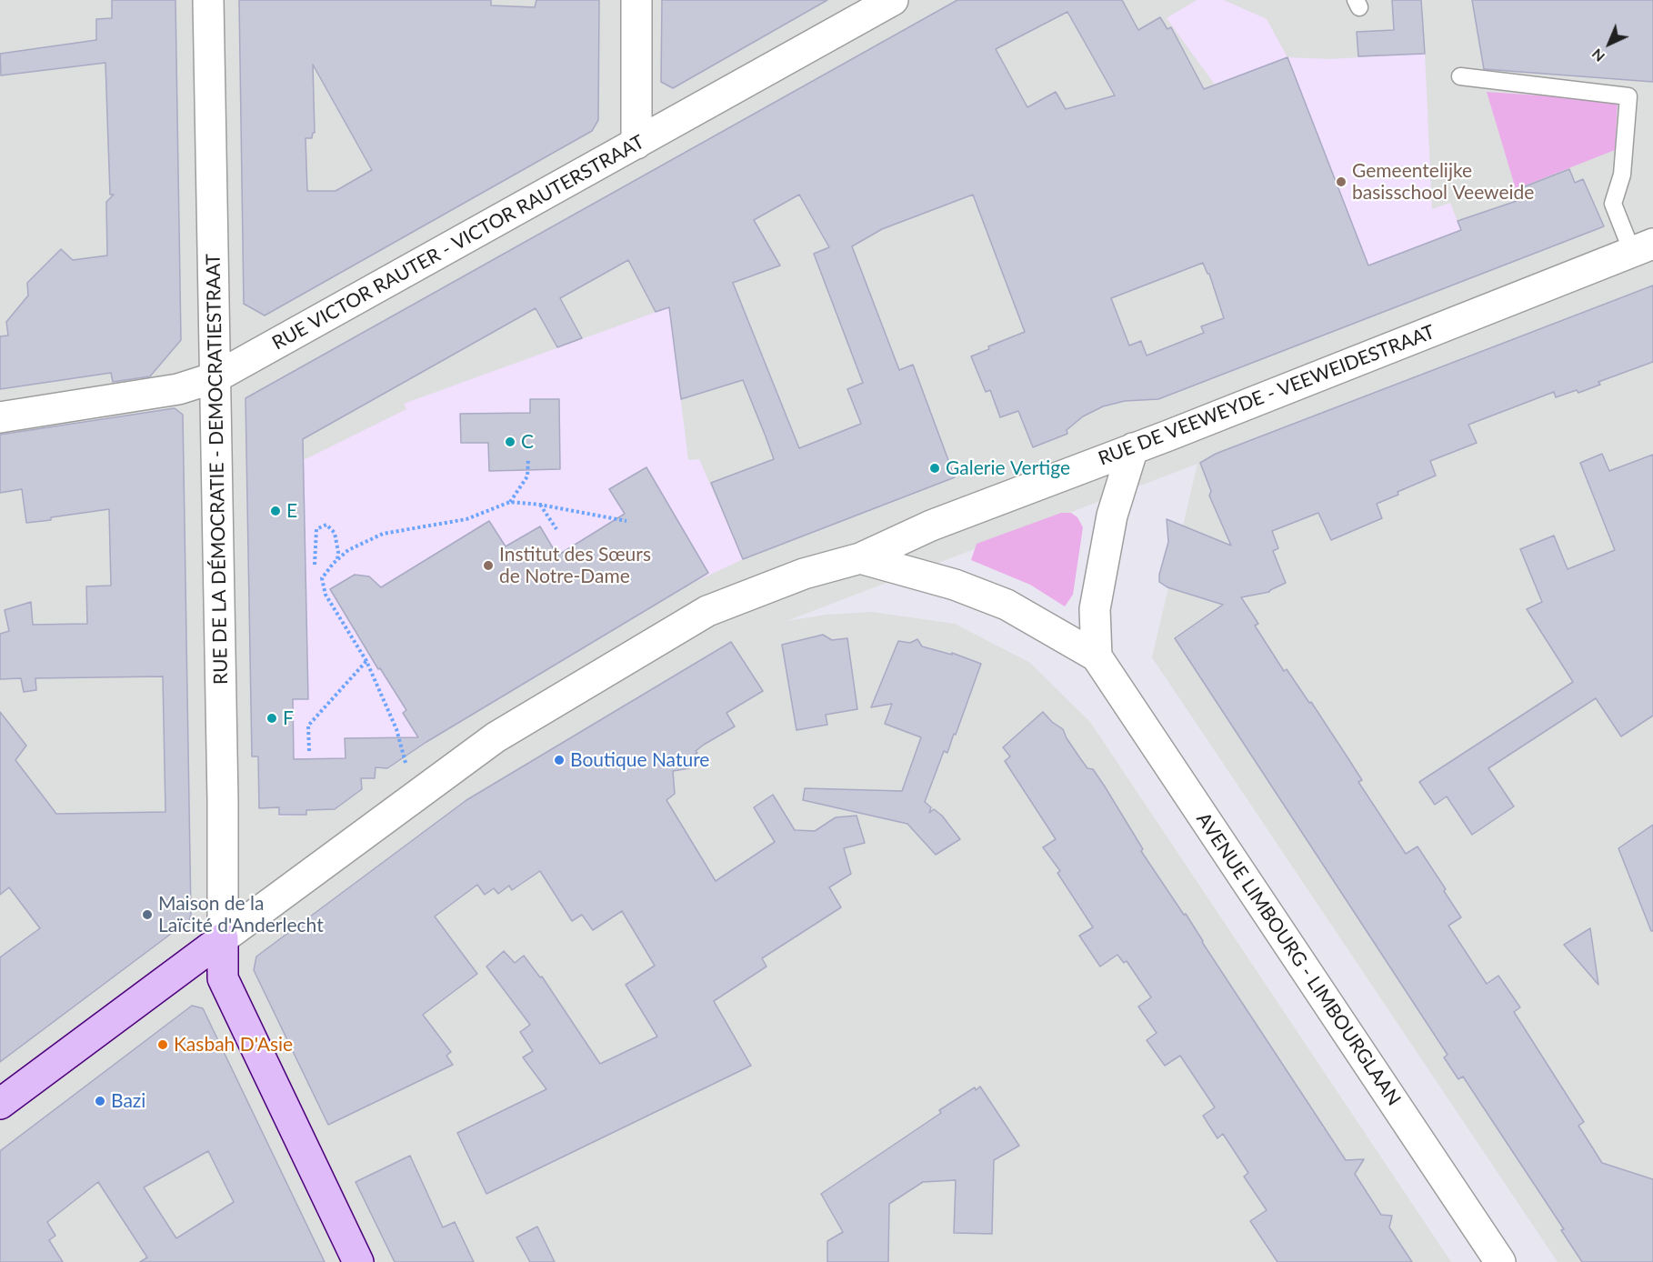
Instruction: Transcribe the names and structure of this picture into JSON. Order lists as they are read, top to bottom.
{
  "streets": {
    "street": [
      "RUE VICTOR RAUTER - VICTOR RAUTERSTRAAT",
      "RUE DE VEEWEYDE - VEEWEIDESTRAAT",
      "RUE DE LA DÉMOCRATIE - DEMOCRATIESTRAAT",
      "AVENUE LIMBOURG - LIMBOURGLAAN"
    ]
  },
  "crossings": [
    ["RUE VICTOR RAUTER - VICTOR RAUTERSTRAAT", "RUE DE LA DÉMOCRATIE - DEMOCRATIESTRAAT"],
    ["RUE DE VEEWEYDE - VEEWEIDESTRAAT", "RUE DE LA DÉMOCRATIE - DEMOCRATIESTRAAT"],
    ["RUE DE VEEWEYDE - VEEWEIDESTRAAT", "AVENUE LIMBOURG - LIMBOURGLAAN"]
  ],
  "places": [
    "Gemeentelijke basisschool Veeweide",
    "C",
    "Galerie Vertige",
    "E",
    "Institut des Sœurs de Notre-Dame",
    "F",
    "Boutique Nature",
    "Maison de la Laïcité d'Anderlecht",
    "Kasbah D'Asie",
    "Bazi"
  ],
  "north": "bottom left"
}
